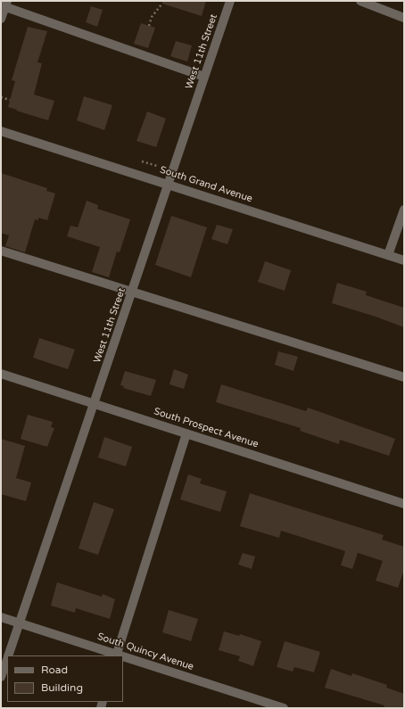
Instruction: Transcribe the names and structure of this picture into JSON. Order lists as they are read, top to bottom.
{
  "streets": {
    "street": [
      "West 11th Street",
      "South Grand Avenue",
      "South Prospect Avenue",
      "South Quincy Avenue"
    ]
  },
  "crossings": [
    ["West 11th Street", "South Grand Avenue"],
    ["West 11th Street", "South Prospect Avenue"],
    ["West 11th Street", "South Quincy Avenue"]
  ],
  "legend": ["Road", "Building"]
}
